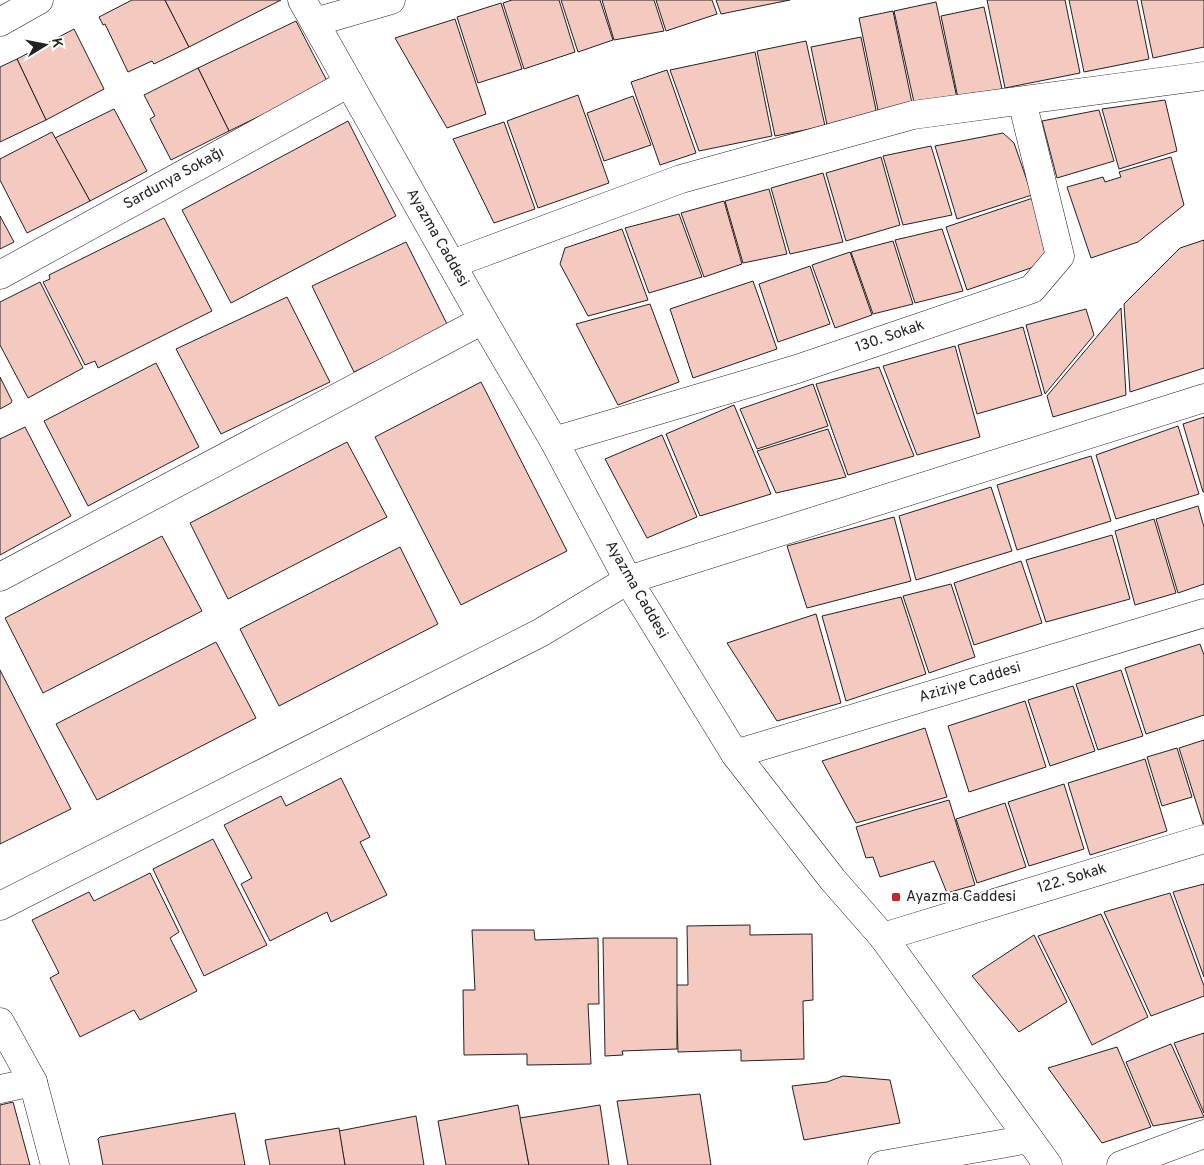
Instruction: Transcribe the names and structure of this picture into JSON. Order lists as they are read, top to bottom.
{
  "streets": {
    "street": [
      "Sardunya Sokağı",
      "Ayazma Caddesi",
      "130. Sokak",
      "Aziziye Caddesi",
      "122. Sokak"
    ]
  },
  "crossings": [
    ["Sardunya Sokağı", "Ayazma Caddesi"],
    ["Ayazma Caddesi", "130. Sokak"],
    ["Ayazma Caddesi", "Aziziye Caddesi"],
    ["Ayazma Caddesi", "122. Sokak"]
  ],
  "places": {
    "transit": ["Ayazma Caddesi"]
  },
  "north": "right"
}
